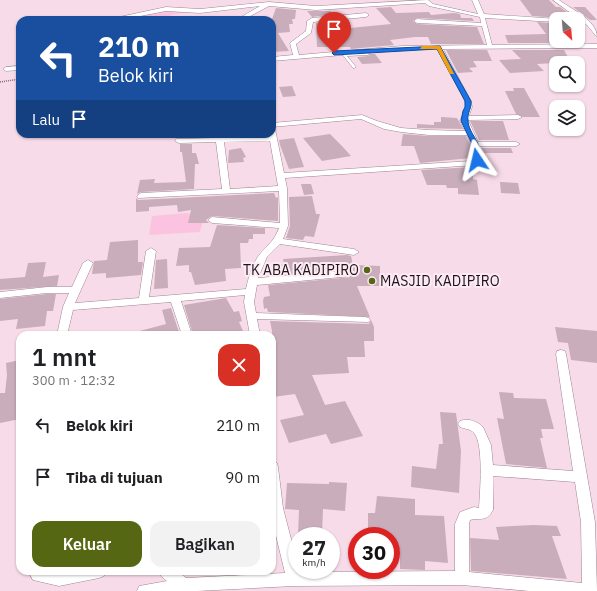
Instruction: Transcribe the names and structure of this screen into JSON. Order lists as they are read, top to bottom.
{
  "places": ["TK ABA KADIPIRO", "MASJID KADIPIRO"],
  "north": "bottom right",
  "page": {
    "turn": ["210 m", "Belok kiri"],
    "then": "Lalu",
    "heading": ["1 mnt", "300 m · 12:32"],
    "list": [
      {
        "name": "Belok kiri",
        "value": "210 m"
      },
      {
        "name": "Tiba di tujuan",
        "value": "90 m"
      }
    ],
    "buttons": ["Keluar", "Bagikan"],
    "speed": "27 km/h",
    "limit": "30"
  }
}
